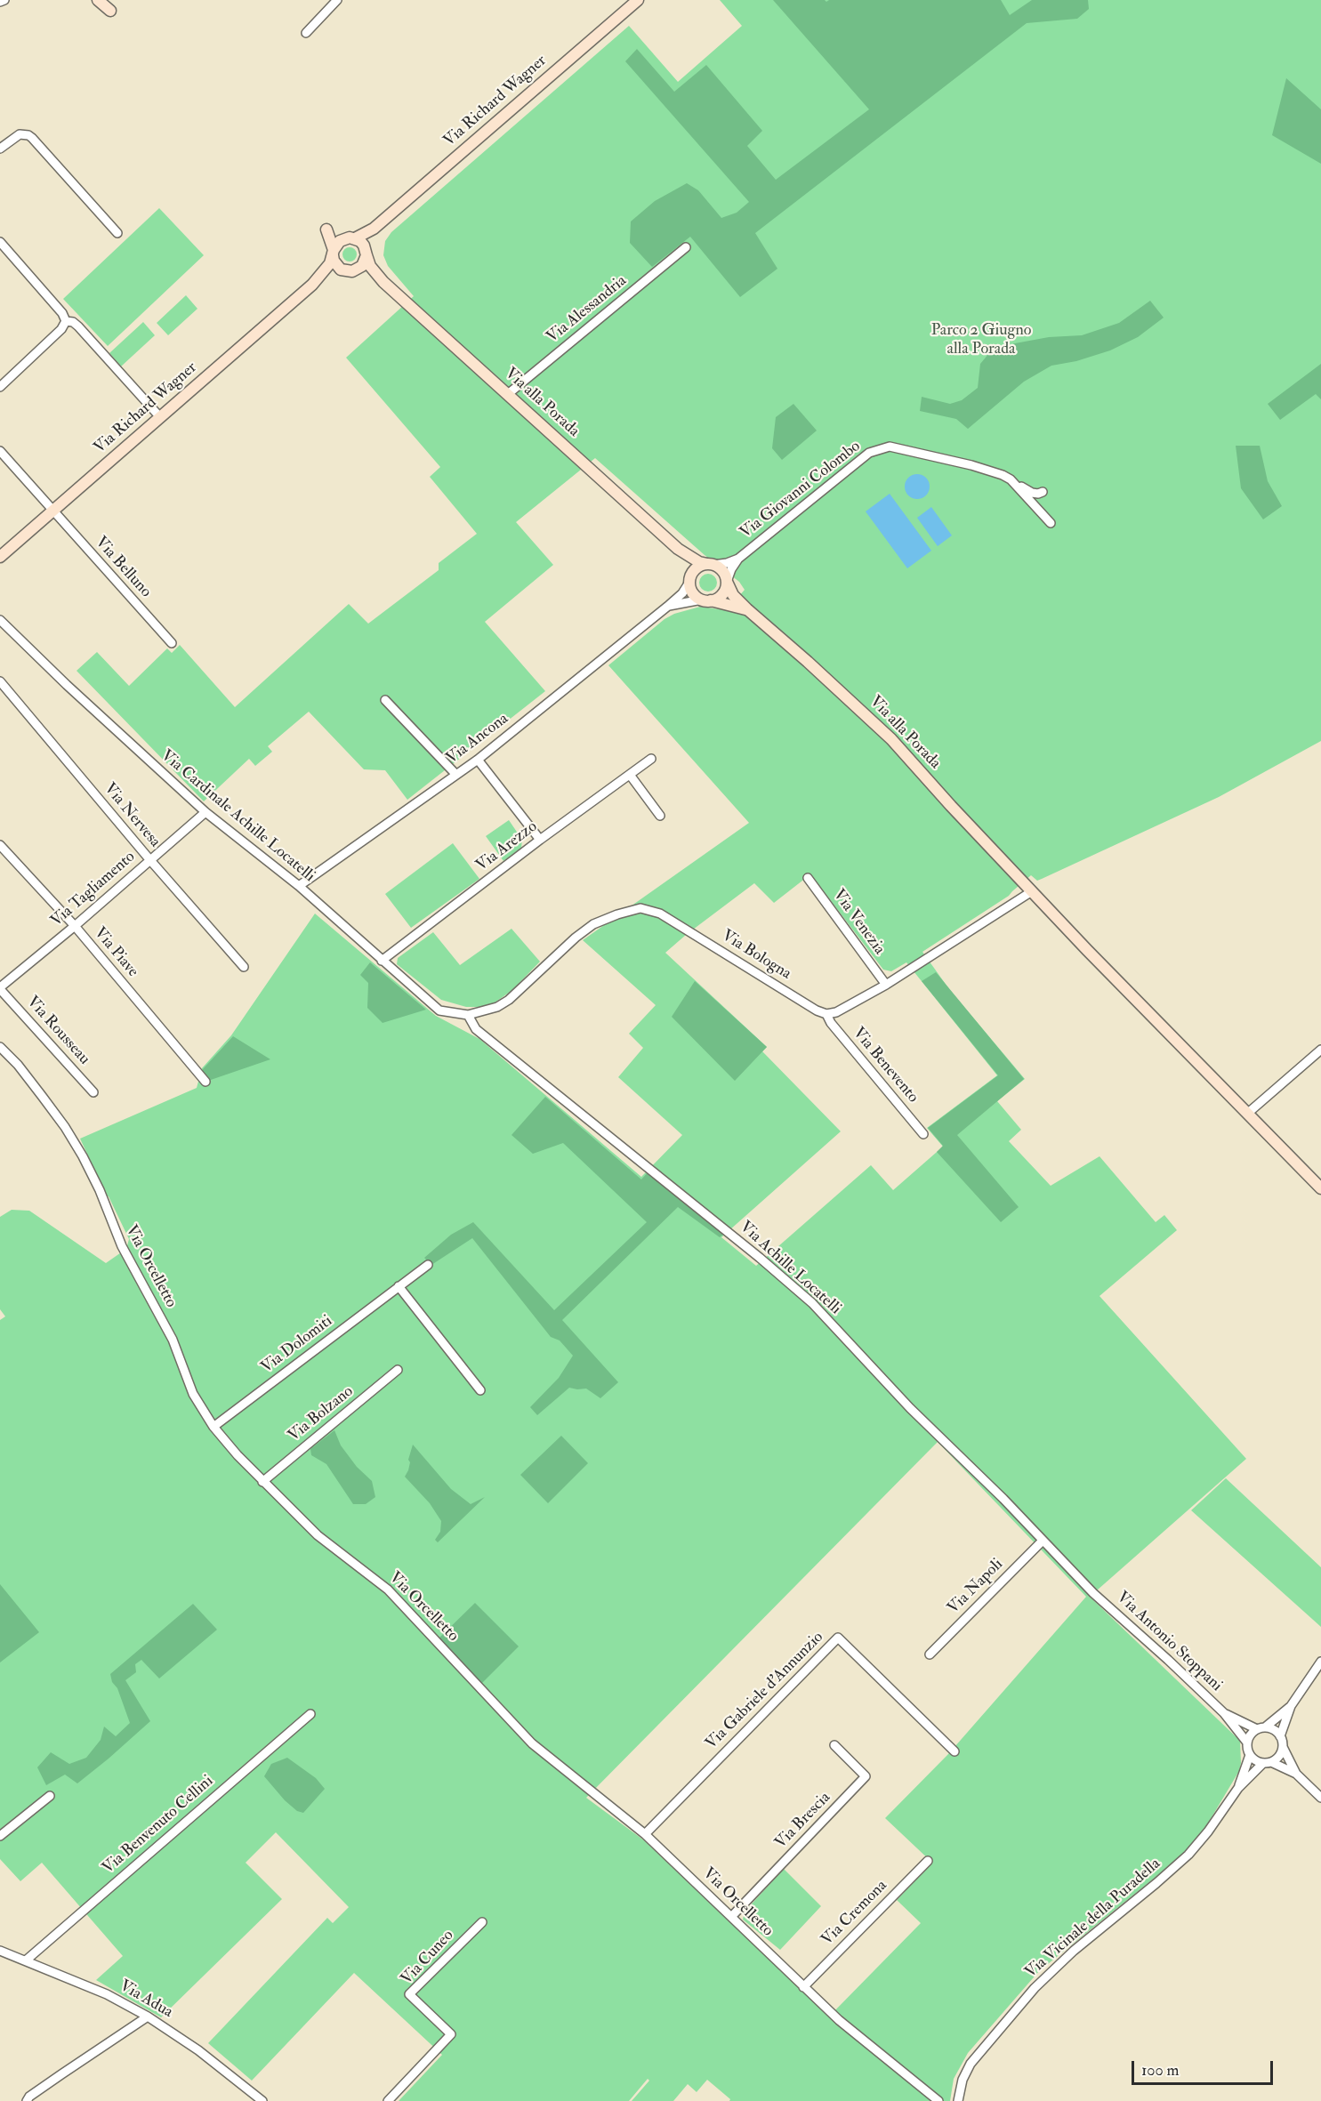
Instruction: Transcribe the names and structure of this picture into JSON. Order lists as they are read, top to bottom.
{
  "streets": {
    "street": [
      "Via Richard Wagner",
      "Via Alessandria",
      "Via alla Porada",
      "Via Giovanni Colombo",
      "Via Belluno",
      "Via Ancona",
      "Via Nervesa",
      "Via Cardinale Achille Locatelli",
      "Via Arezzo",
      "Via Tagliamento",
      "Via Venezia",
      "Via Piave",
      "Via Bologna",
      "Via Rousseau",
      "Via Benevento",
      "Via Orcelletto",
      "Via Achille Locatelli",
      "Via Dolomiti",
      "Via Bolzano",
      "Via Napoli",
      "Via Antonio Stoppani",
      "Via Gabriele d'Annunzio",
      "Via Brescia",
      "Via Benvenuto Cellini",
      "Via Cremona",
      "Via Vicinale della Puradella",
      "Via Cuneo",
      "Via Adua"
    ]
  },
  "crossings": [
    ["Via Richard Wagner", "Via alla Porada"],
    ["Via Richard Wagner", "Via Belluno"],
    ["Via Alessandria", "Via alla Porada"],
    ["Via alla Porada", "Via Giovanni Colombo"],
    ["Via alla Porada", "Via Ancona"],
    ["Via Giovanni Colombo", "Via Ancona"],
    ["Via Ancona", "Via Cardinale Achille Locatelli"],
    ["Via Nervesa", "Via Tagliamento"],
    ["Via Cardinale Achille Locatelli", "Via Arezzo"],
    ["Via Cardinale Achille Locatelli", "Via Tagliamento"],
    ["Via Cardinale Achille Locatelli", "Via Bologna"],
    ["Via Cardinale Achille Locatelli", "Via Achille Locatelli"],
    ["Via Tagliamento", "Via Piave"],
    ["Via Tagliamento", "Via Rousseau"],
    ["Via Bologna", "Via Benevento"],
    ["Via Bologna", "Via Achille Locatelli"],
    ["Via Orcelletto", "Via Dolomiti"],
    ["Via Orcelletto", "Via Bolzano"],
    ["Via Orcelletto", "Via Gabriele d'Annunzio"],
    ["Via Orcelletto", "Via Brescia"],
    ["Via Orcelletto", "Via Cremona"],
    ["Via Achille Locatelli", "Via Napoli"],
    ["Via Achille Locatelli", "Via Antonio Stoppani"],
    ["Via Antonio Stoppani", "Via Vicinale della Puradella"],
    ["Via Benvenuto Cellini", "Via Adua"]
  ],
  "parks": ["Parco 2 Giugno alla Porada"],
  "scale_bar": "100 m"
}
